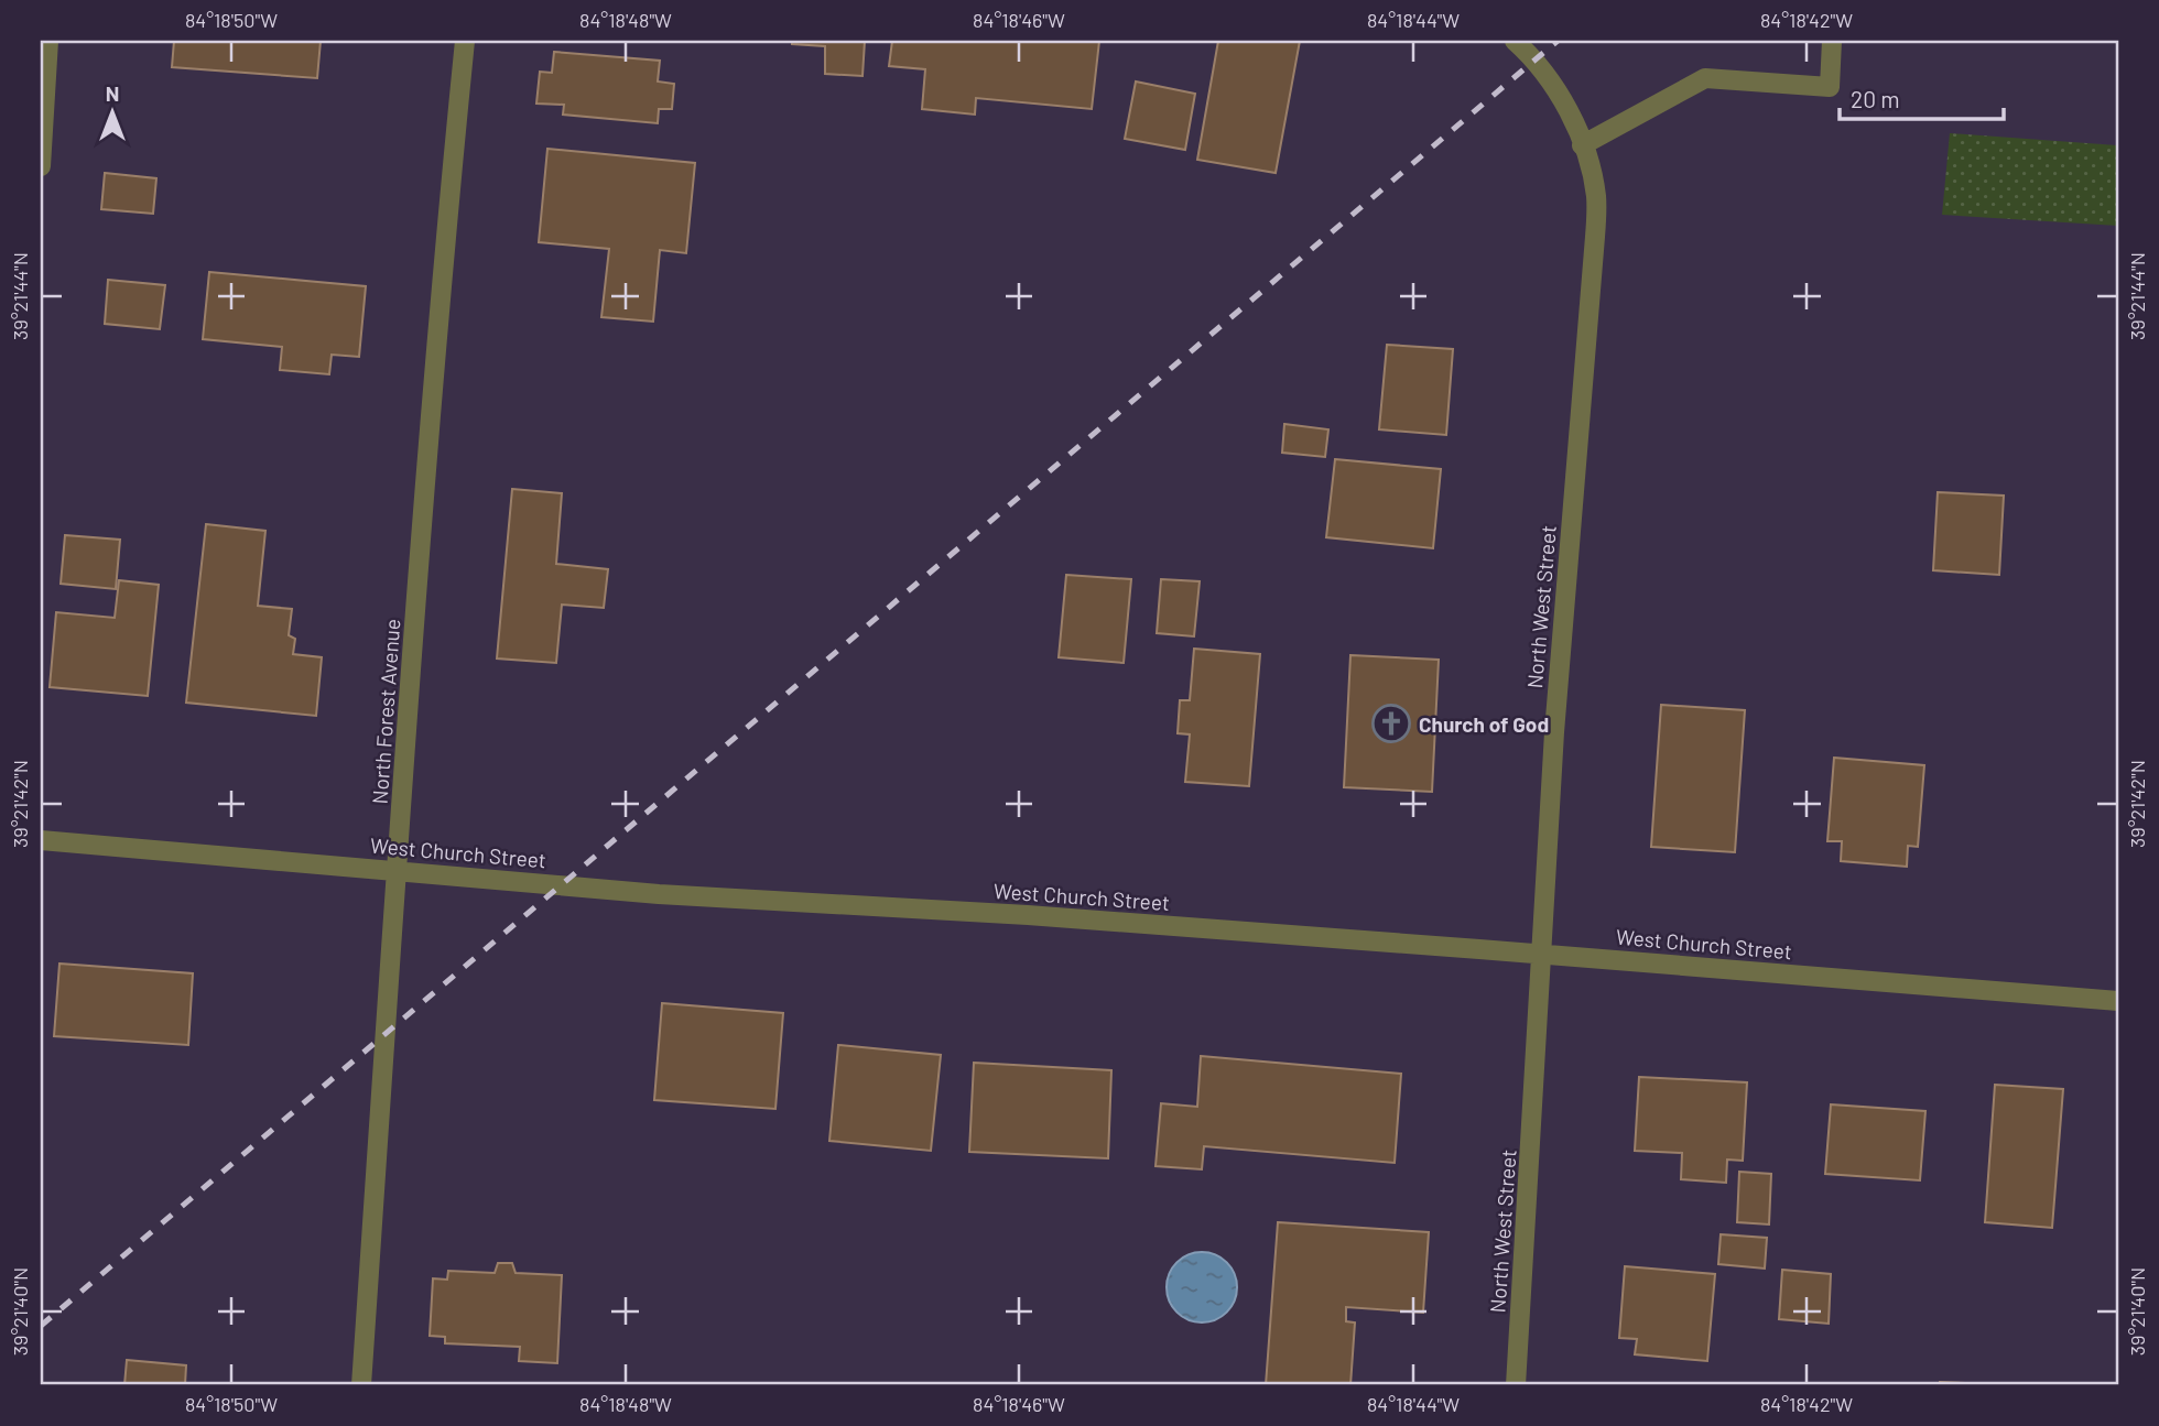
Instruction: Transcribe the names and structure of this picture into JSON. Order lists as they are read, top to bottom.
{
  "streets": {
    "street": ["North West Street", "North Forest Avenue", "West Church Street"]
  },
  "crossings": [
    ["North West Street", "West Church Street"],
    ["North Forest Avenue", "West Church Street"]
  ],
  "places": {
    "church": ["Church of God"]
  },
  "scale_bar": "20 m",
  "north": "top",
  "coordinates": [
    "84°18'50\"W",
    "84°18'48\"W",
    "84°18'46\"W",
    "84°18'44\"W",
    "84°18'42\"W",
    "39°21'44\"N",
    "39°21'42\"N",
    "39°21'40\"N"
  ]
}
